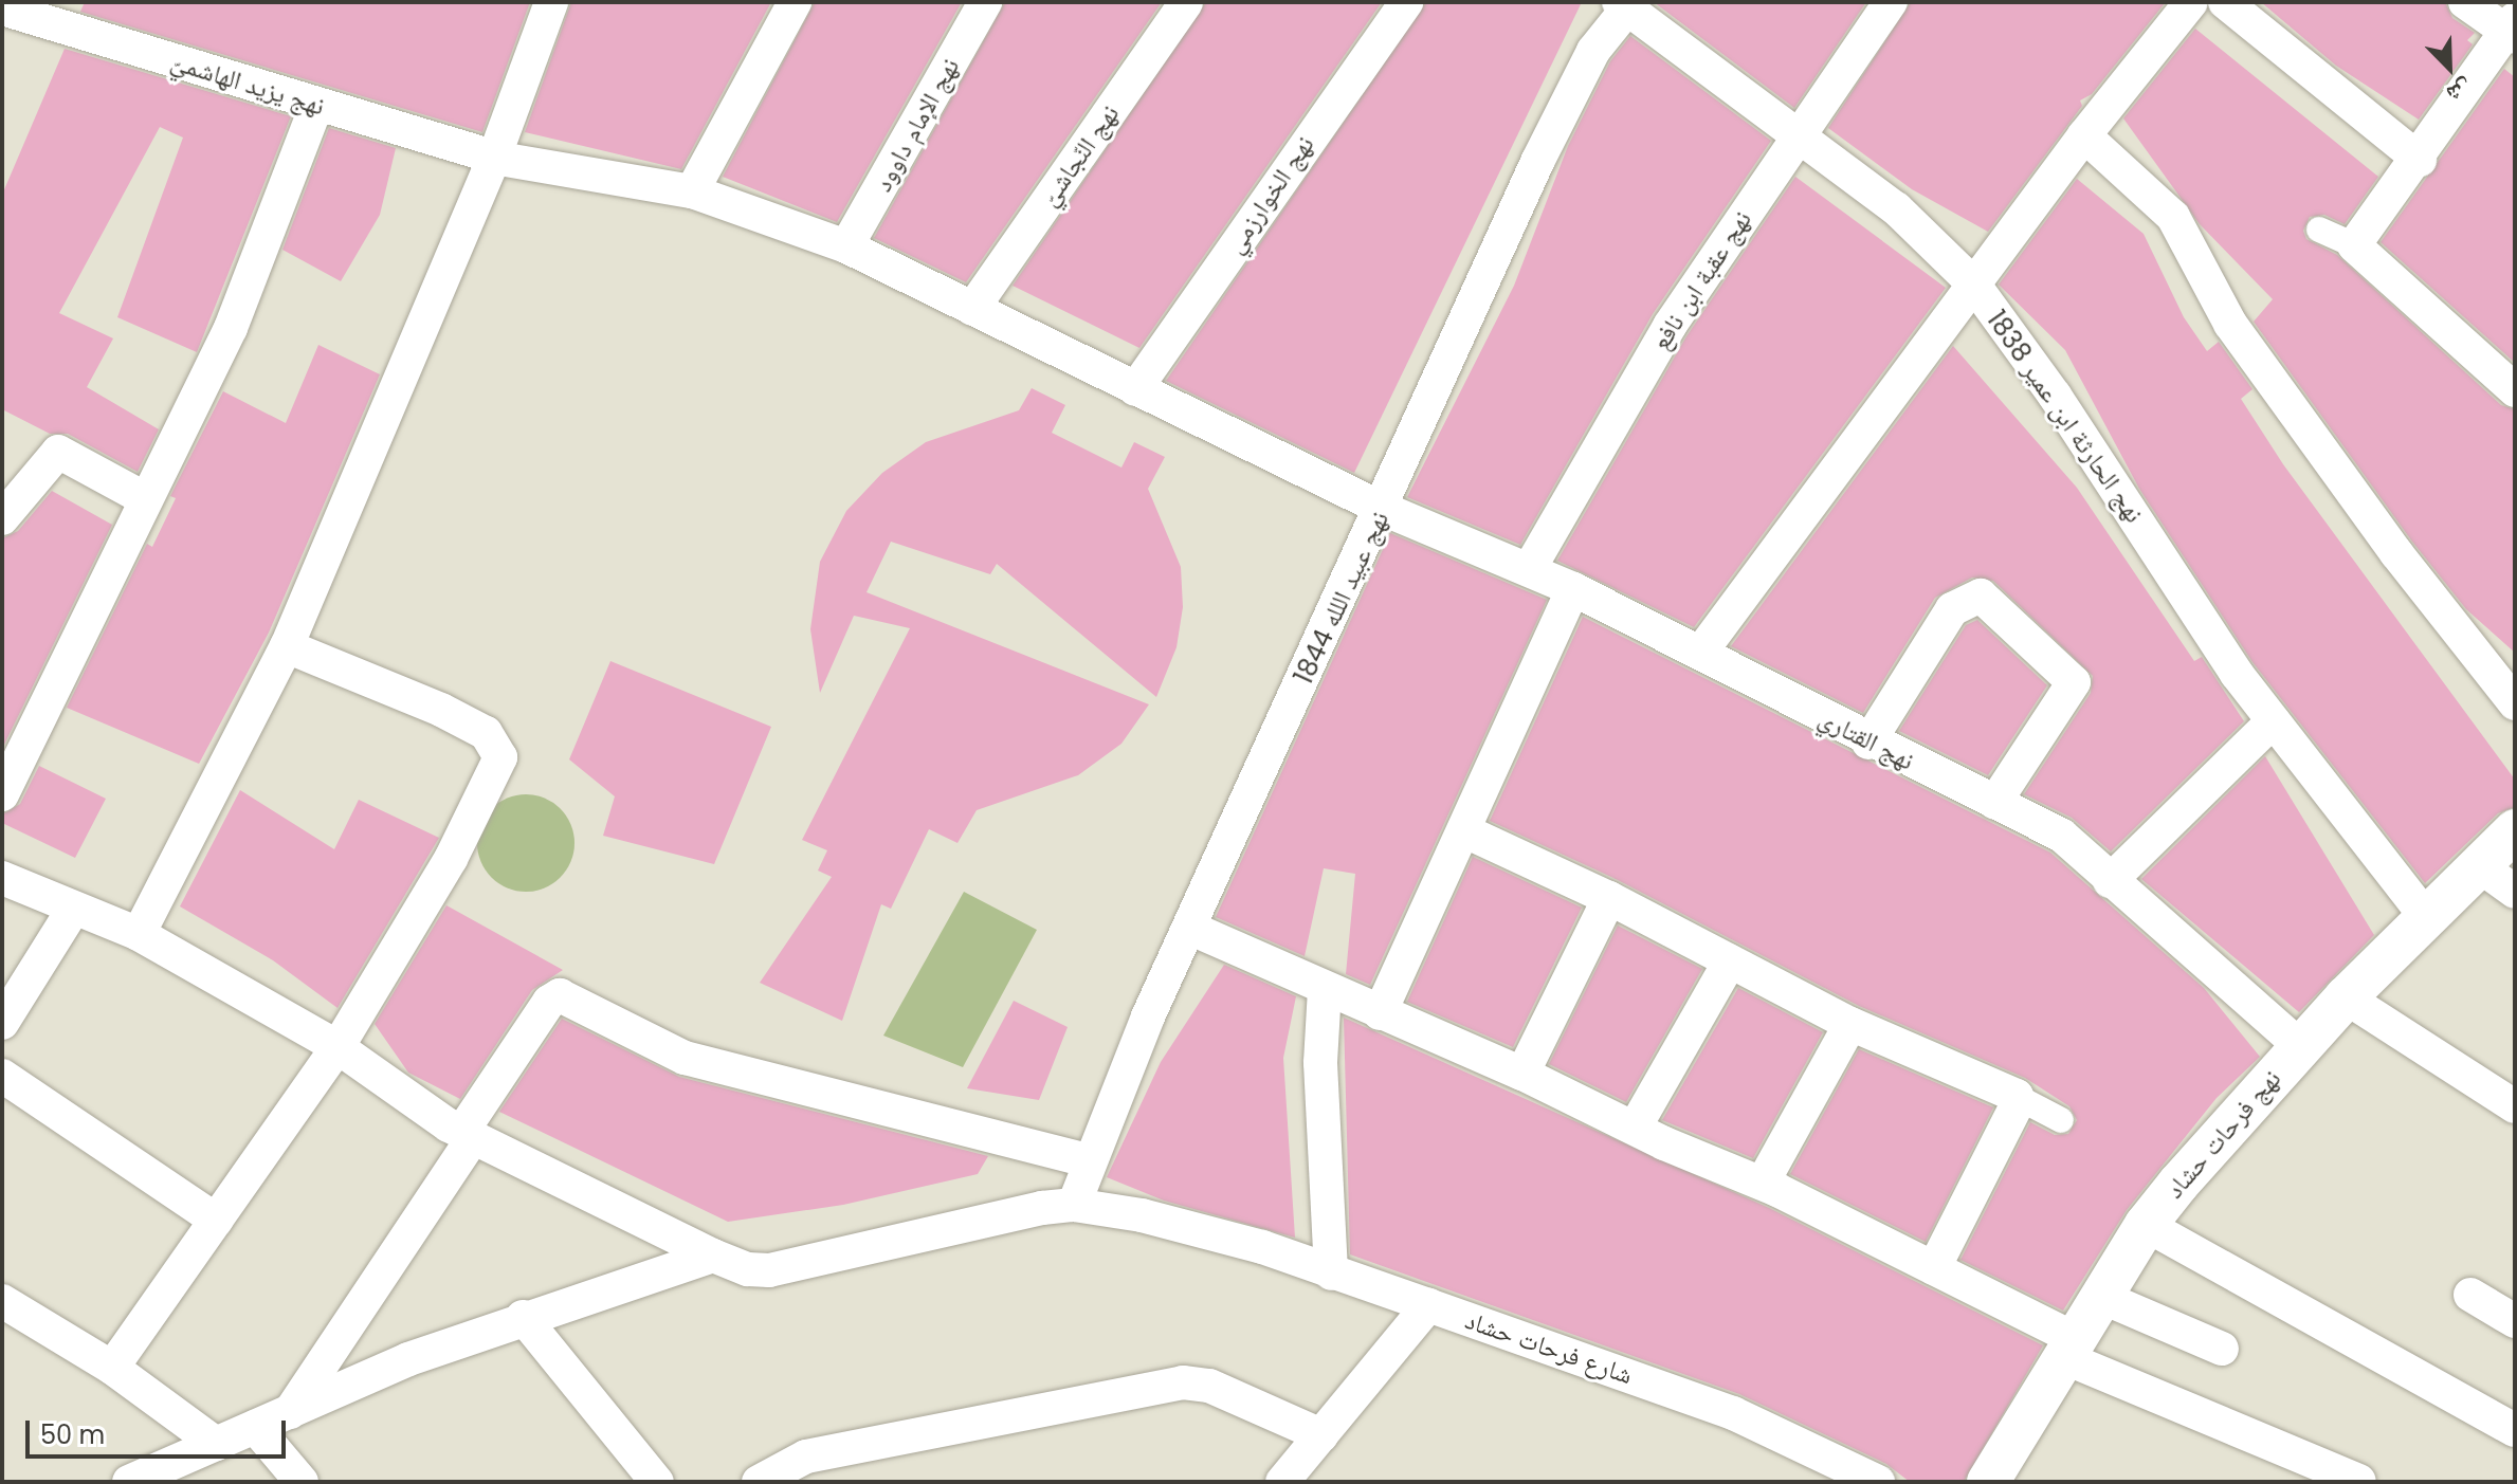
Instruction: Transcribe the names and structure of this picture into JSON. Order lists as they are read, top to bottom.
{
  "streets": {
    "street": [
      "نهج يزيد الهاشميّ",
      "نهج الإمام داوود",
      "نهج النّجاشيّ",
      "نهج الخوارزمي",
      "نهج عقبة ابن نافع",
      "نهج الحارثة ابن عمير 1838",
      "نهج عبيد اللله 1844",
      "نهج القتاري",
      "نهج فرحات حشاد",
      "شارع فرحات حشاد"
    ]
  },
  "crossings": [
    ["نهج يزيد الهاشميّ", "نهج الإمام داوود"],
    ["نهج يزيد الهاشميّ", "نهج النّجاشيّ"],
    ["نهج يزيد الهاشميّ", "نهج القتاري"],
    ["نهج النّجاشيّ", "نهج القتاري"],
    ["نهج الخوارزمي", "نهج القتاري"],
    ["نهج عقبة ابن نافع", "نهج الحارثة ابن عمير 1838"],
    ["نهج عقبة ابن نافع", "نهج القتاري"],
    ["نهج الحارثة ابن عمير 1838", "نهج عبيد اللله 1844"],
    ["نهج الحارثة ابن عمير 1838", "نهج فرحات حشاد"],
    ["نهج عبيد اللله 1844", "نهج القتاري"],
    ["نهج عبيد اللله 1844", "شارع فرحات حشاد"],
    ["نهج القتاري", "نهج فرحات حشاد"]
  ],
  "scale_bar": "50 m",
  "north": "bottom right"
}
